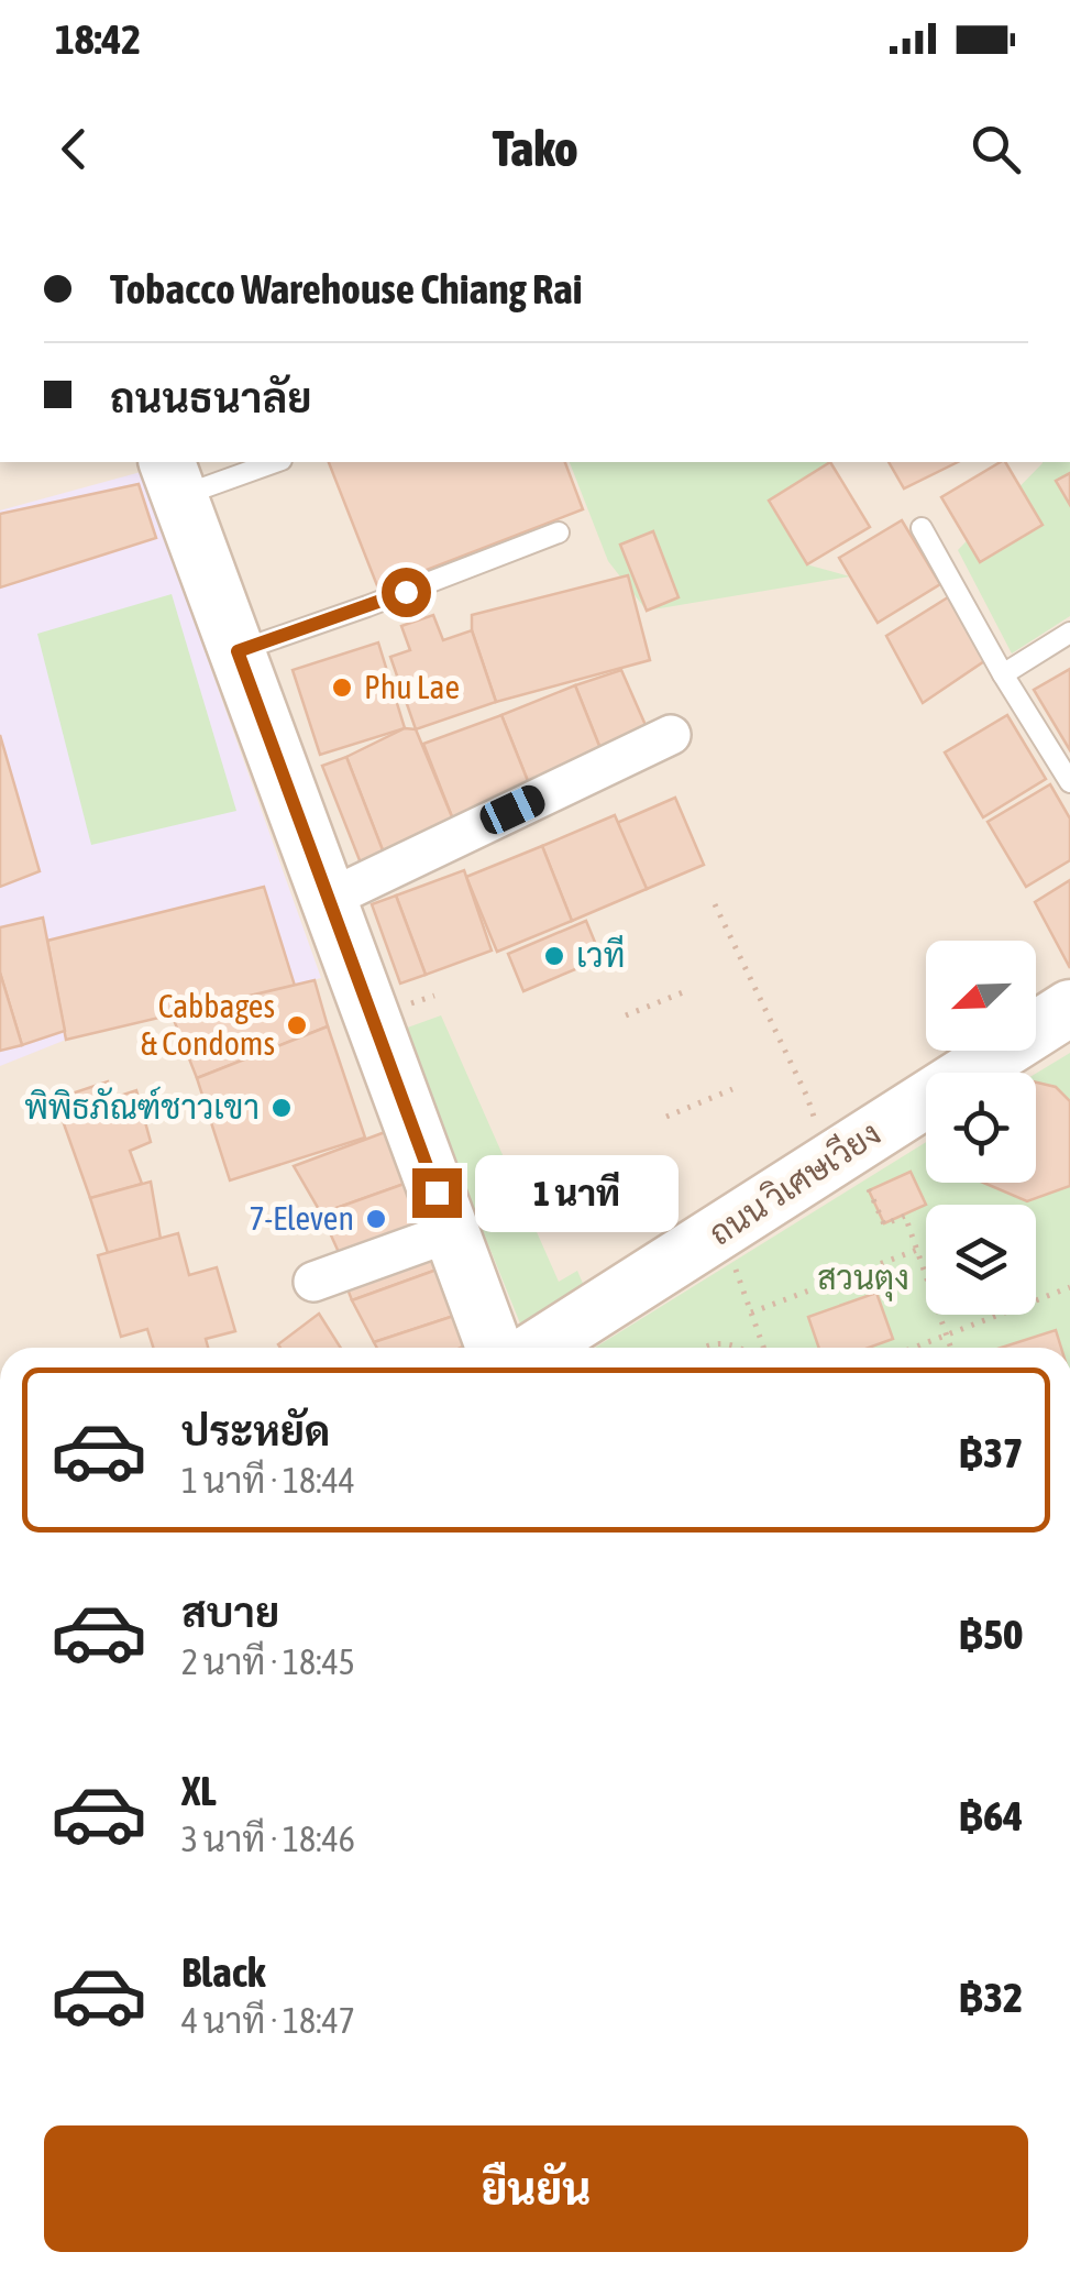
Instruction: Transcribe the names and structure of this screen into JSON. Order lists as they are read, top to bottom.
{
  "streets": {
    "street": ["ถนน วิเศษเวียง"]
  },
  "parks": ["สวนตุง"],
  "places": [
    "Phu Lae",
    "เวที",
    "Cabbages & Condoms",
    "พิพิธภัณฑ์ชาวเขา",
    "7-Eleven"
  ],
  "north": "bottom left",
  "page": {
    "status": "18:42",
    "header": "Tako",
    "banner": ["Tobacco Warehouse Chiang Rai", "ถนนธนาลัย"],
    "bubble": "1 นาที",
    "list": [
      {
        "name": "ประหยัด",
        "note": "1 นาที · 18:44",
        "value": "฿37"
      },
      {
        "name": "สบาย",
        "note": "2 นาที · 18:45",
        "value": "฿50"
      },
      {
        "name": "XL",
        "note": "3 นาที · 18:46",
        "value": "฿64"
      },
      {
        "name": "Black",
        "note": "4 นาที · 18:47",
        "value": "฿32"
      }
    ],
    "buttons": "ยืนยัน"
  }
}
